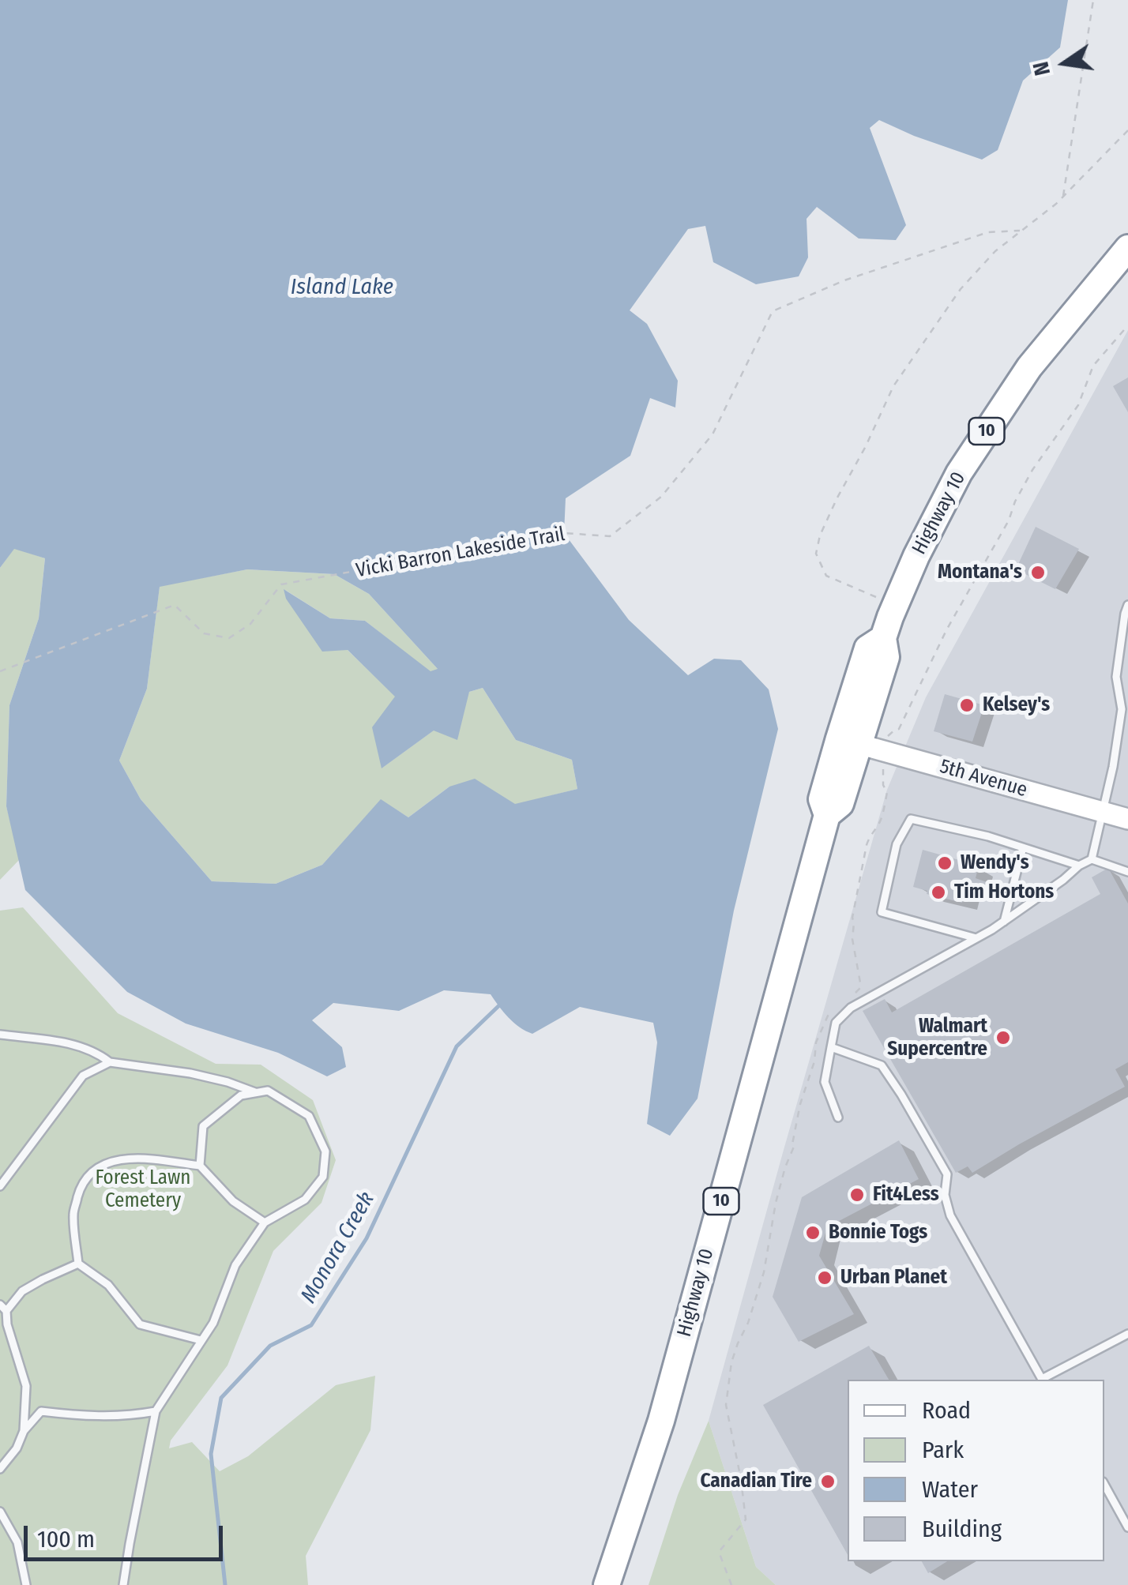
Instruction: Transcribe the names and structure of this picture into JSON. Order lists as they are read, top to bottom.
{
  "streets": {
    "highway": ["10", "Highway 10"],
    "street": ["5th Avenue"],
    "path": ["Vicki Barron Lakeside Trail"]
  },
  "crossings": [
    ["Highway 10", "5th Avenue"]
  ],
  "water": ["Island Lake", "Monora Creek"],
  "parks": ["Forest Lawn Cemetery"],
  "places": [
    "Montana's",
    "Kelsey's",
    "Wendy's",
    "Tim Hortons",
    "Walmart Supercentre",
    "Fit4Less",
    "Bonnie Togs",
    "Urban Planet",
    "Canadian Tire"
  ],
  "legend": [
    "Road",
    "Park",
    "Water",
    "Building"
  ],
  "scale_bar": "100 m",
  "north": "left"
}
